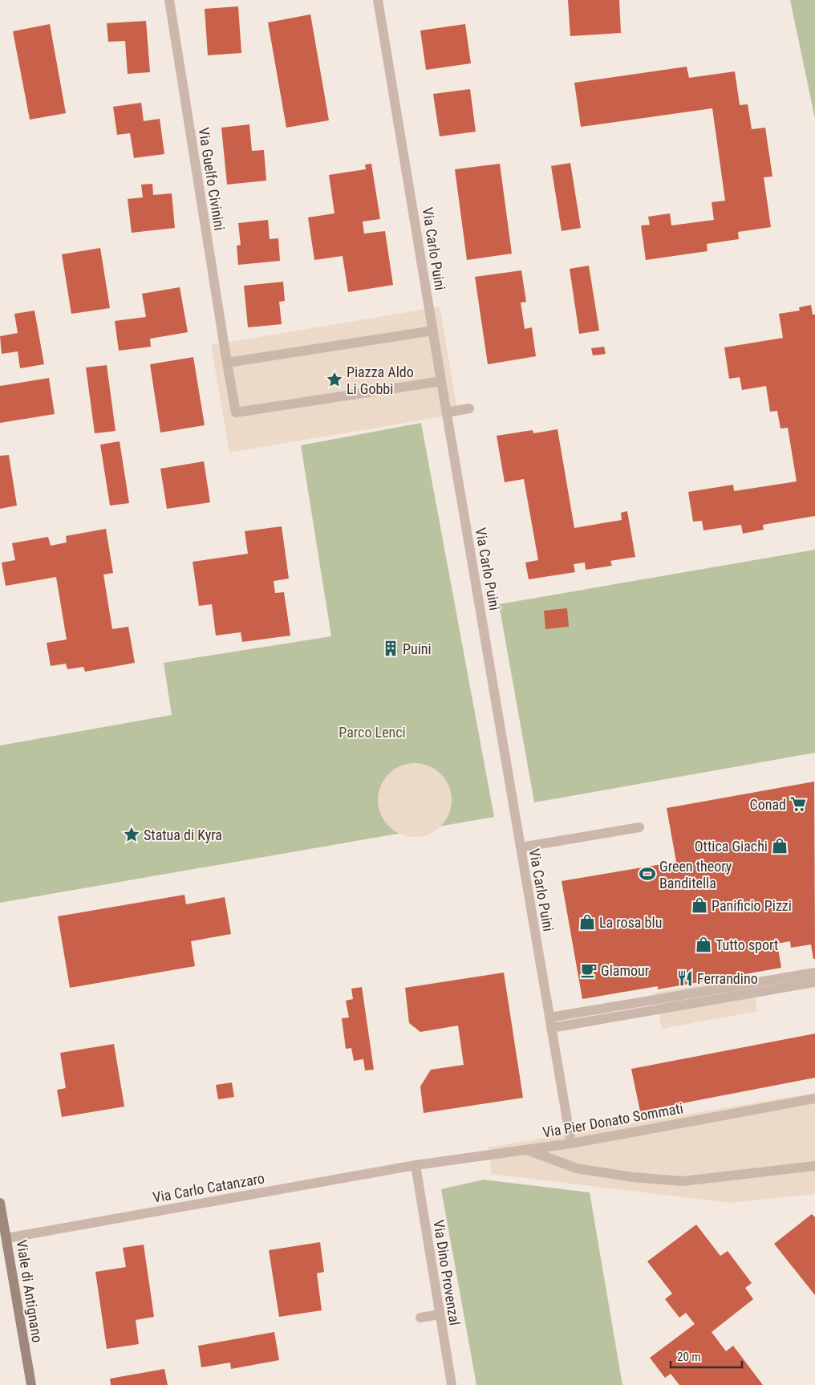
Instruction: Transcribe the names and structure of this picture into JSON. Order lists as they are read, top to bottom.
{
  "streets": {
    "main road": ["Viale di Antignano"],
    "street": [
      "Via Guelfo Civinini",
      "Via Carlo Puini",
      "Via Pier Donato Sommati",
      "Via Carlo Catanzaro",
      "Via Dino Provenzal"
    ]
  },
  "crossings": [
    ["Via Carlo Puini", "Via Pier Donato Sommati"],
    ["Via Pier Donato Sommati", "Via Carlo Catanzaro"],
    ["Via Pier Donato Sommati", "Via Dino Provenzal"],
    ["Via Carlo Catanzaro", "Via Dino Provenzal"],
    ["Via Carlo Catanzaro", "Viale di Antignano"]
  ],
  "parks": ["Parco Lenci"],
  "places": {
    "place": ["Piazza Aldo Li Gobbi", "Statua di Kyra"],
    "building": ["Puini"],
    "supermarket": ["Conad"],
    "shop": [
      "Ottica Giachi",
      "Panificio Pizzi",
      "La rosa blu",
      "Tutto sport"
    ],
    "sports": ["Green theory Banditella"],
    "cafe": ["Glamour"],
    "restaurant": ["Ferrandino"]
  },
  "scale_bar": "20 m"
}
